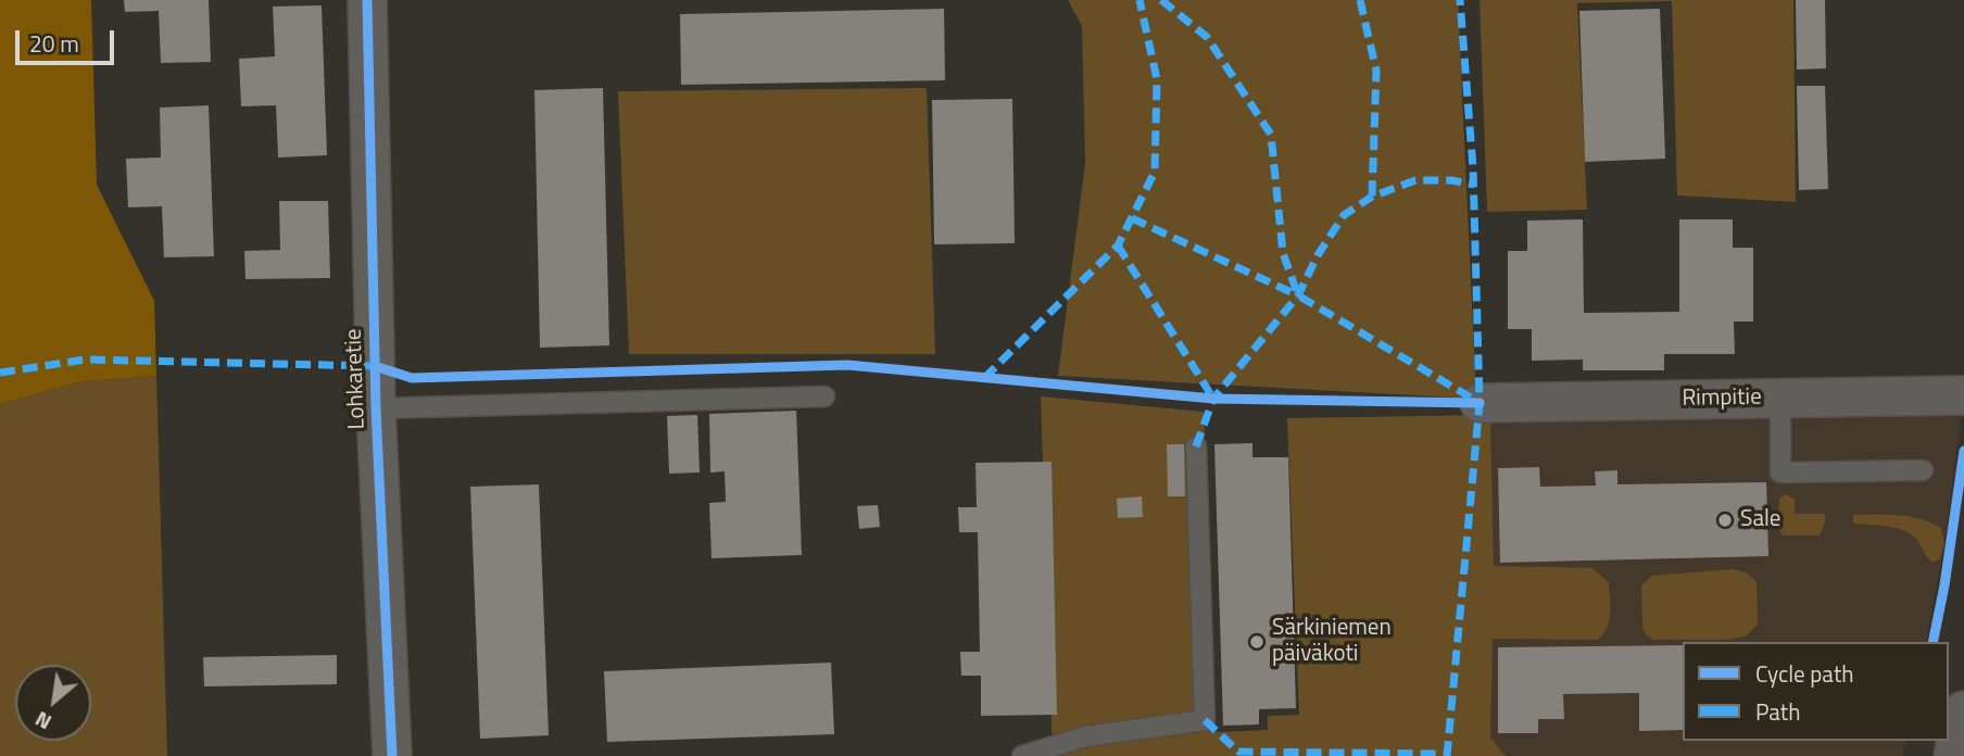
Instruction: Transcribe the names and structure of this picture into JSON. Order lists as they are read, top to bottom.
{
  "streets": {
    "street": ["Lohkaretie", "Rimpitie"]
  },
  "places": ["Sale", "Särkiniemen päiväkoti"],
  "legend": ["Cycle path", "Path"],
  "scale_bar": "20 m",
  "north": "bottom left"
}
